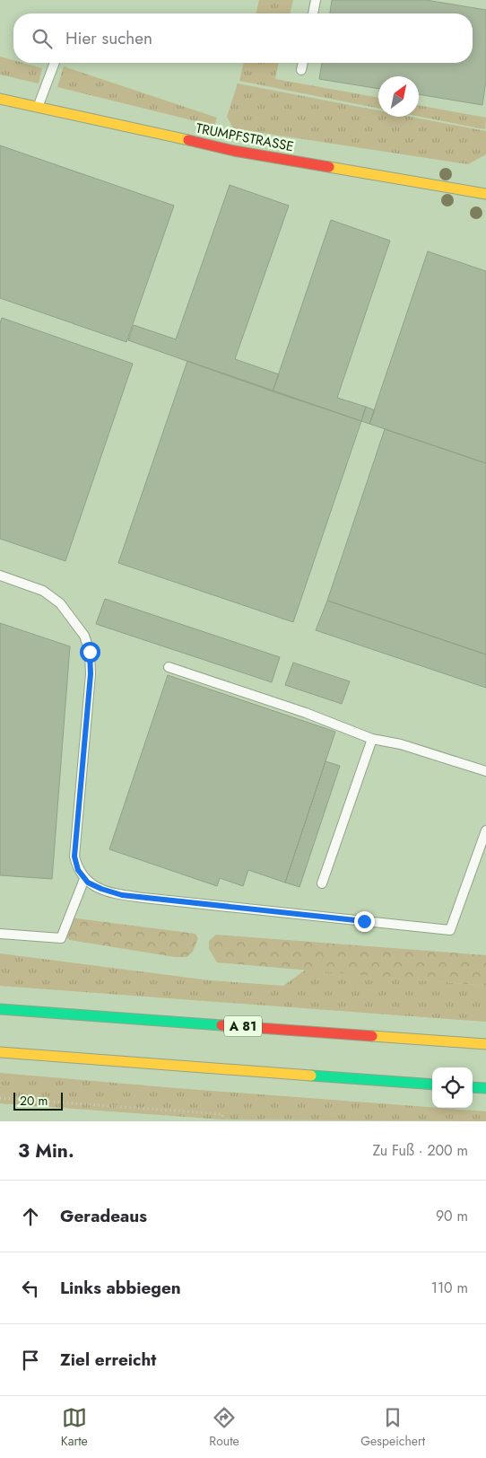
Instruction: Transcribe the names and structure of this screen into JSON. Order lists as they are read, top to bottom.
{
  "streets": {
    "main road": ["TRUMPFSTRASSE", "A 81"]
  },
  "scale_bar": "20 m",
  "north": "top right",
  "page": {
    "search": "Hier suchen",
    "scale": "20 m",
    "heading": ["3 Min.", "Zu Fuß · 200 m"],
    "list": [
      ["Geradeaus", "90 m"],
      ["Links abbiegen", "110 m"],
      "Ziel erreicht"
    ],
    "nav": ["Karte", "Route", "Gespeichert"]
  }
}
